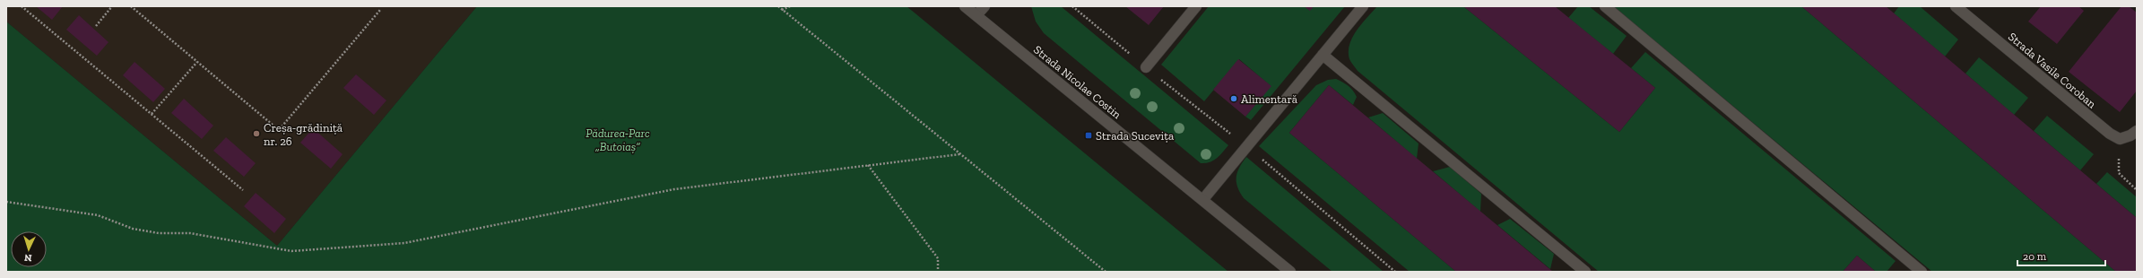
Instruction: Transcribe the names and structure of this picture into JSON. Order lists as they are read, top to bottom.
{
  "streets": {
    "main road": ["Strada Vasile Coroban", "Strada Nicolae Costin"]
  },
  "parks": ["Pădurea-Parc „Butoiaș”"],
  "places": {
    "other": ["Alimentară", "Creșa-grădiniță nr. 26"],
    "transit": ["Strada Sucevița"]
  },
  "scale_bar": "20 m",
  "north": "bottom"
}
